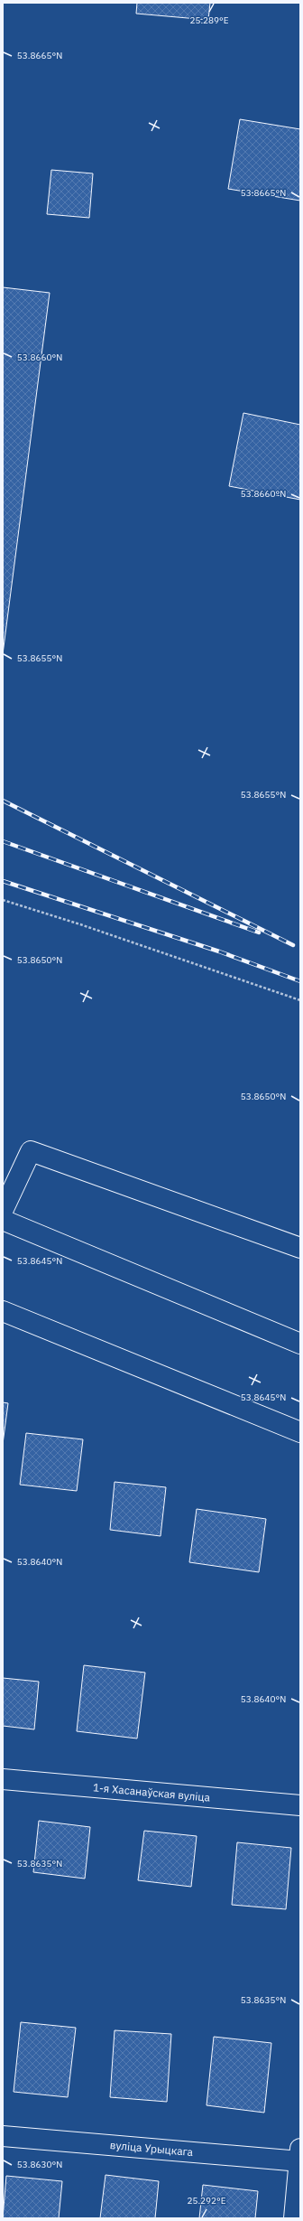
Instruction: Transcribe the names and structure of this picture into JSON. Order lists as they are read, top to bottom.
{
  "streets": {
    "street": ["1-я Хасанаўская вуліца", "вуліца Урыцкага"]
  },
  "coordinates": [
    "25.289°E",
    "53.8665°N",
    "53.8660°N",
    "53.8655°N",
    "53.8650°N",
    "53.8645°N",
    "53.8640°N",
    "53.8635°N",
    "53.8630°N",
    "25.292°E"
  ]
}
